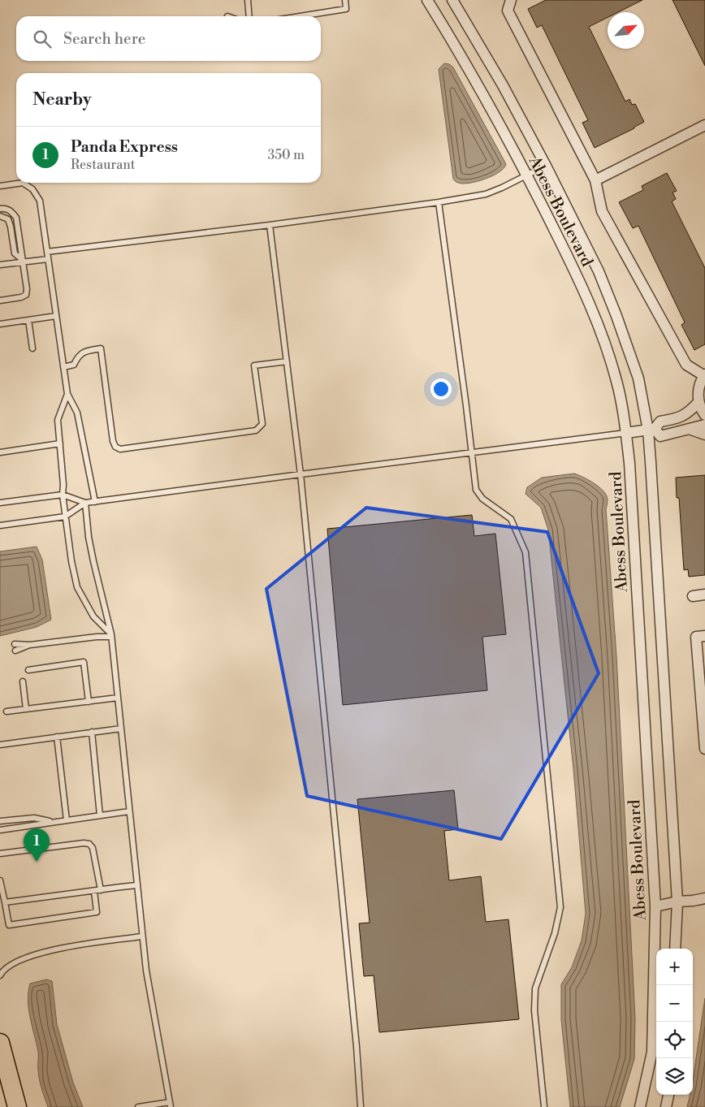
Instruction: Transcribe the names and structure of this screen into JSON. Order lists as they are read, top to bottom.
{
  "streets": {
    "street": ["Abess Boulevard"]
  },
  "north": "top right",
  "page": {
    "search": "Search here",
    "heading": "Nearby",
    "list": [
      {
        "mark": "1",
        "name": "Panda Express",
        "note": "Restaurant",
        "value": "350 m"
      }
    ],
    "pins": "1",
    "map_buttons": ["+", "−"]
  }
}
